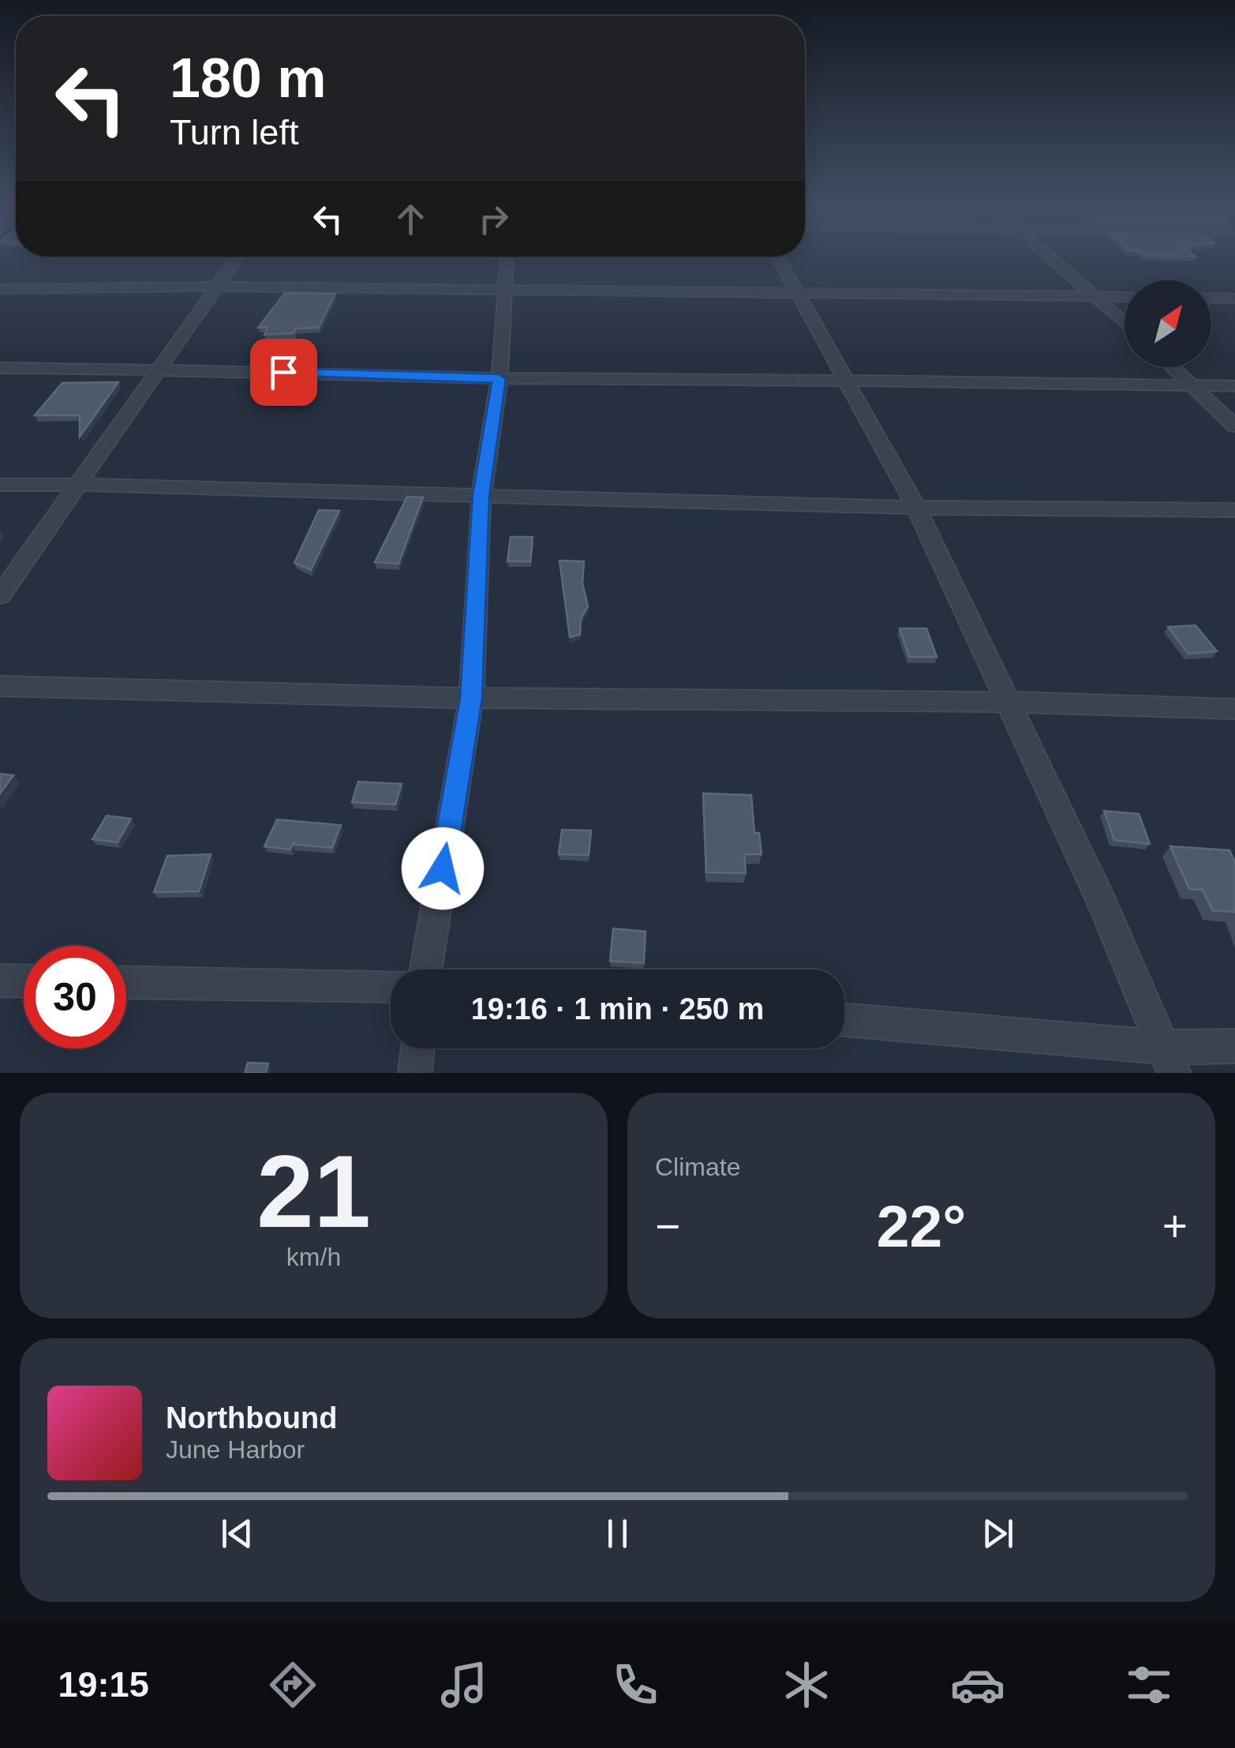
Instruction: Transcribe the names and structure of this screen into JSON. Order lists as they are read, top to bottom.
{
  "north": "top right",
  "page": {
    "turn": ["180 m", "Turn left"],
    "limit": "30",
    "trip": "19:16 · 1 min · 250 m",
    "tile": [
      ["21", "km/h"],
      "Climate"
    ],
    "heat": ["−", "22°", "+"],
    "song": ["Northbound", "June Harbor"],
    "tabs": "19:15"
  }
}
